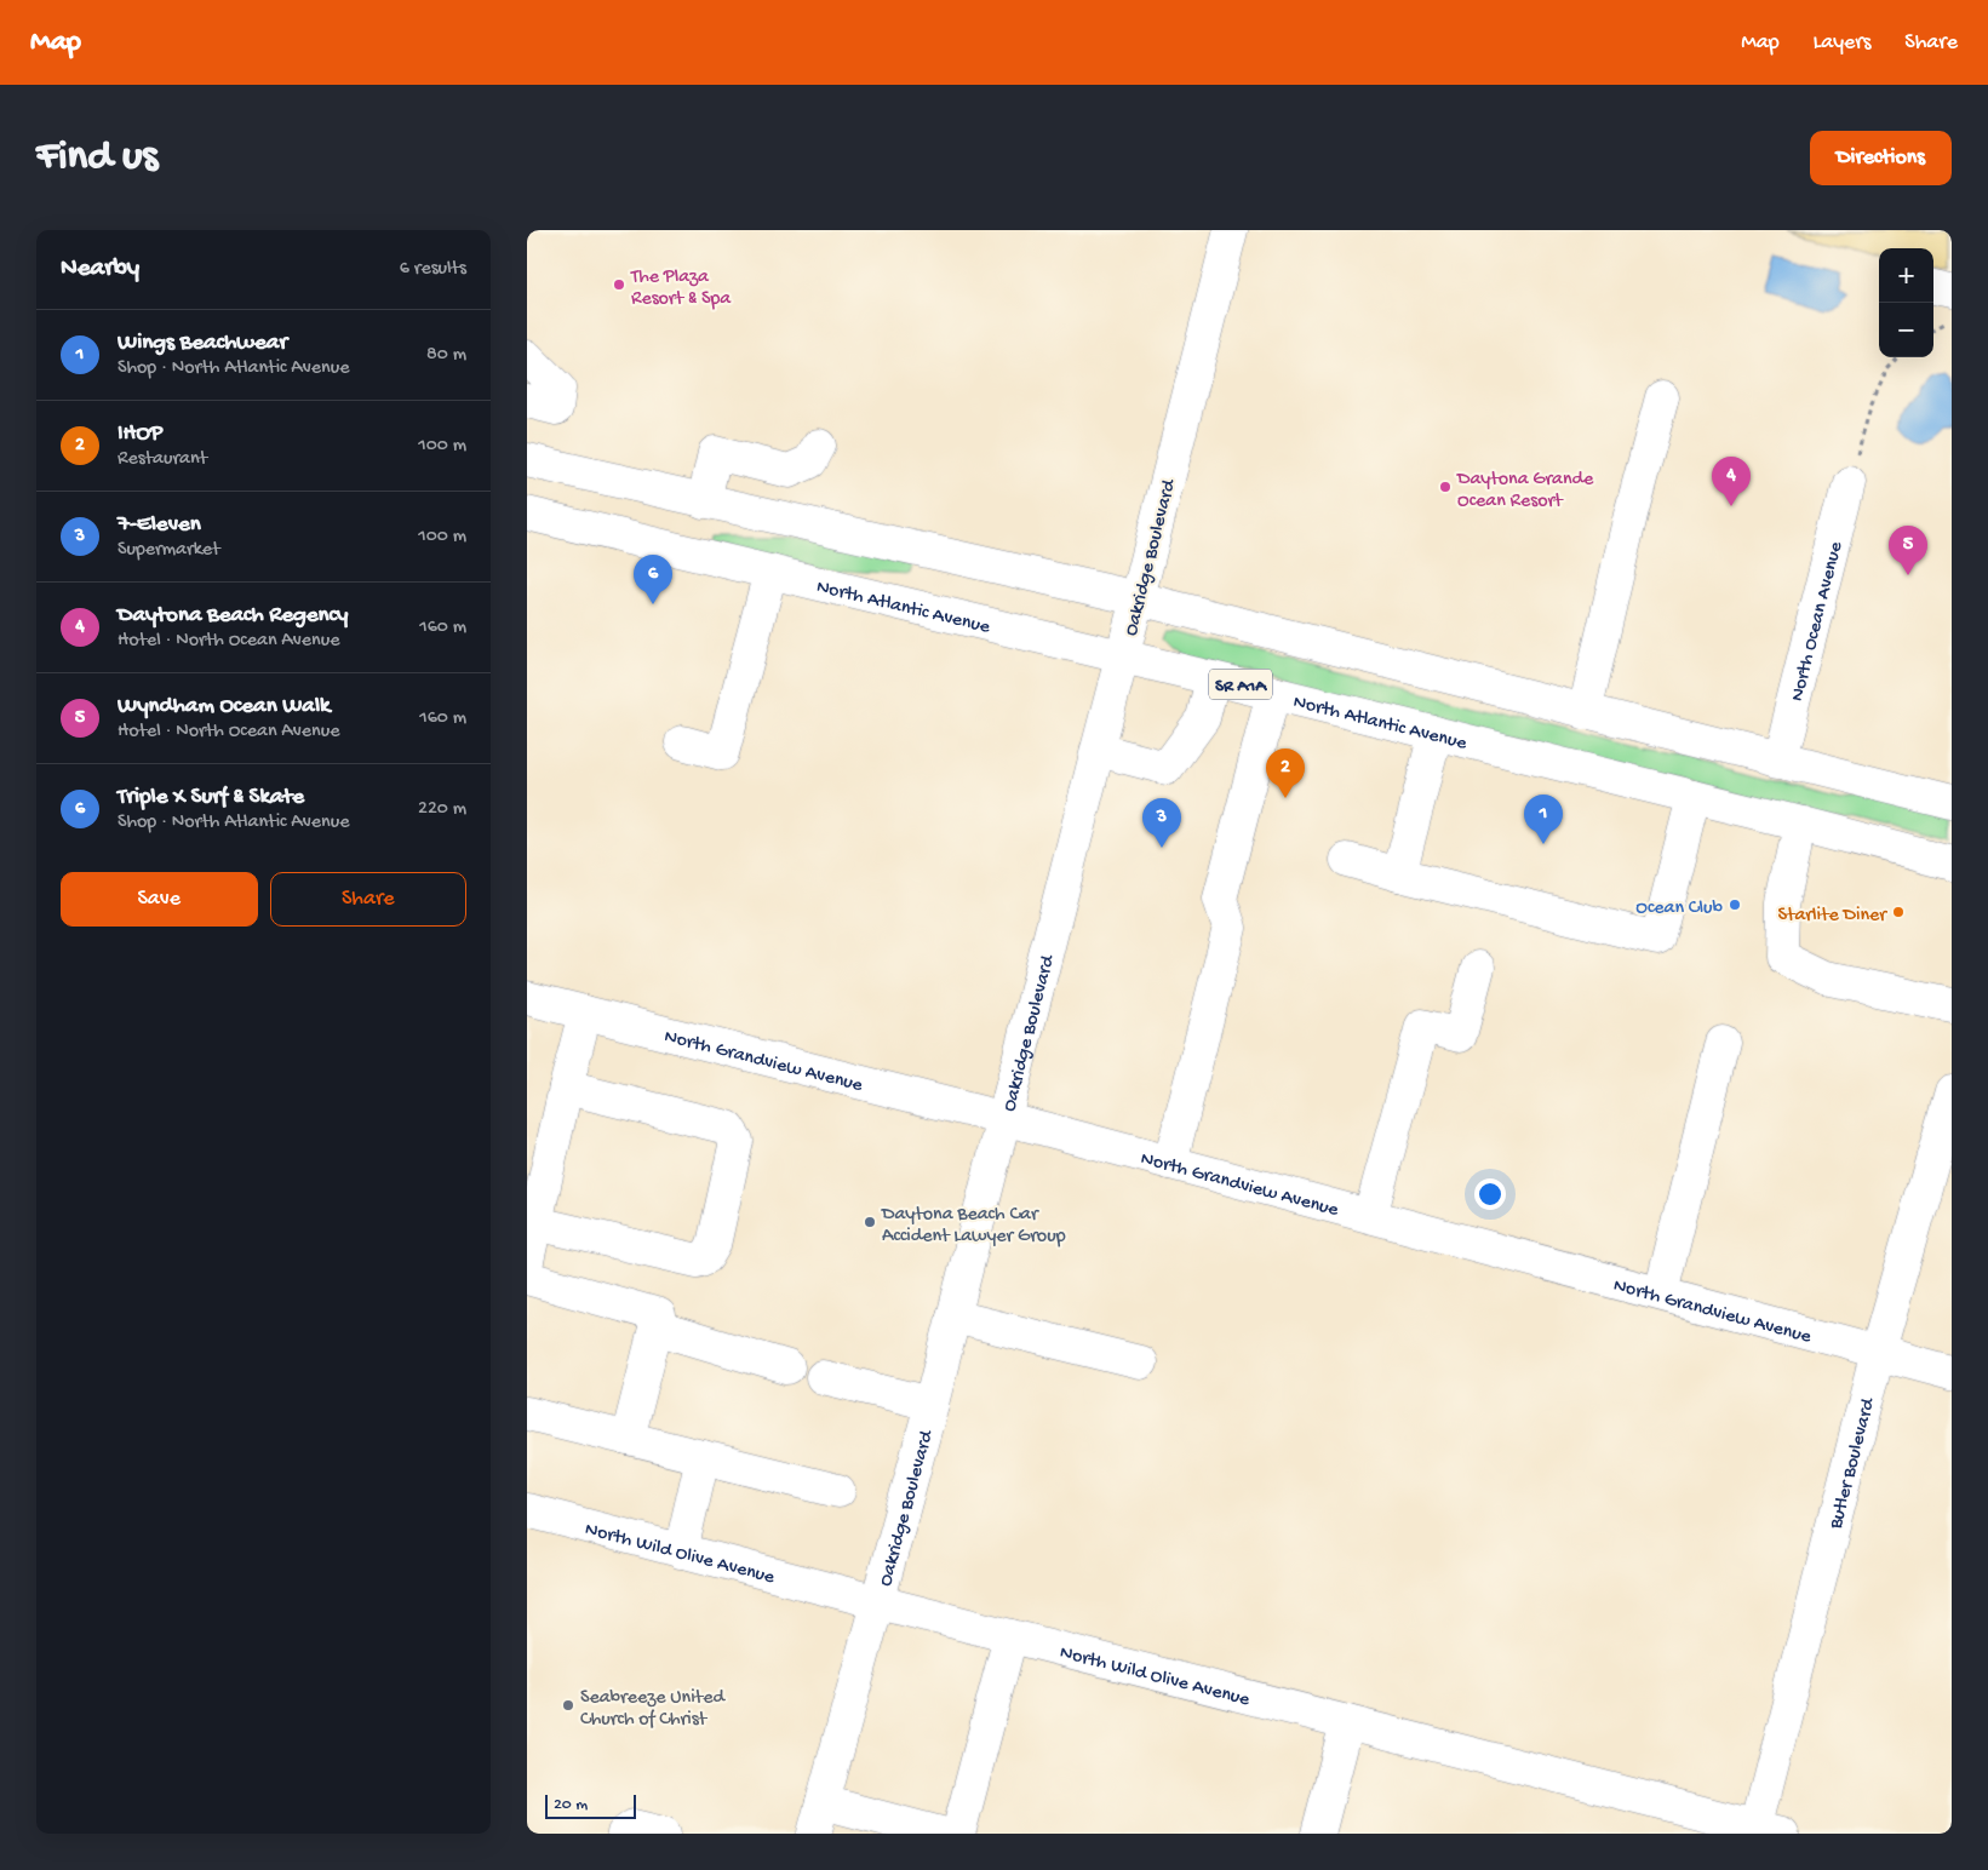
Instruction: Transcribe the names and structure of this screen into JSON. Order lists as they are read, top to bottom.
{
  "streets": {
    "main road": [
      "Oakridge Boulevard",
      "North Atlantic Avenue",
      "North Ocean Avenue",
      "SR A1A",
      "North Grandview Avenue",
      "Butler Boulevard",
      "North Wild Olive Avenue"
    ]
  },
  "crossings": [
    ["Oakridge Boulevard", "North Atlantic Avenue"],
    ["Oakridge Boulevard", "North Grandview Avenue"],
    ["Oakridge Boulevard", "North Wild Olive Avenue"],
    ["North Grandview Avenue", "Butler Boulevard"],
    ["Butler Boulevard", "North Wild Olive Avenue"]
  ],
  "places": [
    "The Plaza Resort & Spa",
    "Daytona Grande Ocean Resort",
    "Ocean Club",
    "Starlite Diner",
    "Daytona Beach Car Accident Lawyer Group",
    "Seabreeze United Church of Christ"
  ],
  "scale_bar": "20 m",
  "page": {
    "header": "Map",
    "nav": ["Map", "Layers", "Share"],
    "buttons": [
      "Directions",
      ["Save", "Share"]
    ],
    "title": "Find us",
    "heading": ["Nearby", "6 results"],
    "map_buttons": ["+", "−"],
    "list": [
      {
        "mark": "1",
        "name": "Wings Beachwear",
        "note": "Shop · North Atlantic Avenue",
        "value": "80 m"
      },
      {
        "mark": "2",
        "name": "IHOP",
        "note": "Restaurant",
        "value": "100 m"
      },
      {
        "mark": "3",
        "name": "7-Eleven",
        "note": "Supermarket",
        "value": "100 m"
      },
      {
        "mark": "4",
        "name": "Daytona Beach Regency",
        "note": "Hotel · North Ocean Avenue",
        "value": "160 m"
      },
      {
        "mark": "5",
        "name": "Wyndham Ocean Walk",
        "note": "Hotel · North Ocean Avenue",
        "value": "160 m"
      },
      {
        "mark": "6",
        "name": "Triple X Surf & Skate",
        "note": "Shop · North Atlantic Avenue",
        "value": "220 m"
      }
    ],
    "pins": [
      "4",
      "5",
      "6",
      "2",
      "1",
      "3"
    ],
    "scale": "20 m"
  }
}
